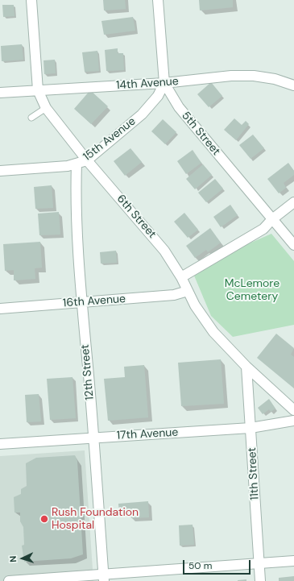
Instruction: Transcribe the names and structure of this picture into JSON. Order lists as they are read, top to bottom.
{
  "streets": {
    "street": [
      "14th Avenue",
      "5th Street",
      "15th Avenue",
      "6th Street",
      "16th Avenue",
      "12th Street",
      "17th Avenue",
      "11th Street"
    ]
  },
  "crossings": [
    ["14th Avenue", "5th Street"],
    ["14th Avenue", "15th Avenue"],
    ["14th Avenue", "6th Street"],
    ["5th Street", "15th Avenue"],
    ["15th Avenue", "6th Street"],
    ["15th Avenue", "12th Street"],
    ["6th Street", "16th Avenue"],
    ["6th Street", "11th Street"],
    ["16th Avenue", "12th Street"],
    ["12th Street", "17th Avenue"],
    ["17th Avenue", "11th Street"]
  ],
  "parks": ["McLemore Cemetery"],
  "places": ["Rush Foundation Hospital"],
  "scale_bar": "50 m",
  "north": "left"
}
